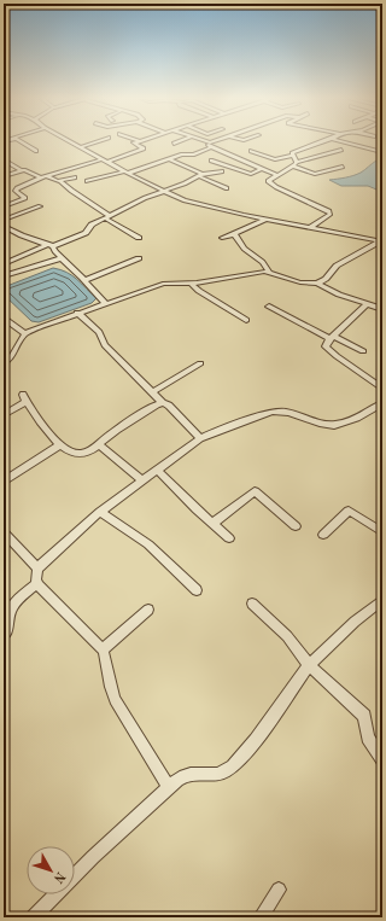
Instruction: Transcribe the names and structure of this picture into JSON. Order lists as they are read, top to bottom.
{
  "north": "bottom right"
}
